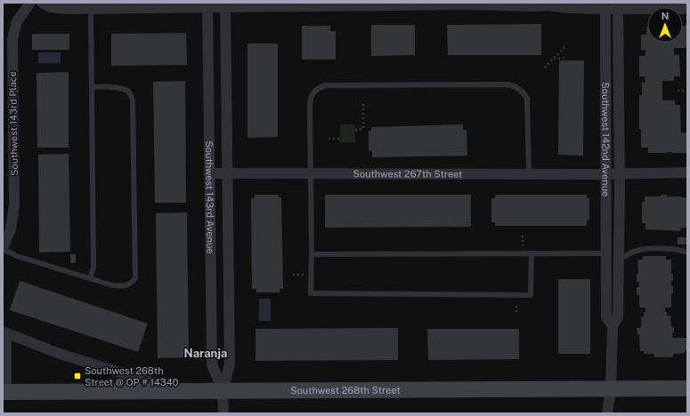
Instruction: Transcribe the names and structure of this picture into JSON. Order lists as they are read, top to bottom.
{
  "streets": {
    "main road": ["Southwest 268th Street"],
    "street": [
      "Southwest 143rd Place",
      "Southwest 142nd Avenue",
      "Southwest 267th Street",
      "Southwest 143rd Avenue"
    ]
  },
  "crossings": [
    ["Southwest 142nd Avenue", "Southwest 267th Street"],
    ["Southwest 142nd Avenue", "Southwest 268th Street"],
    ["Southwest 267th Street", "Southwest 143rd Avenue"],
    ["Southwest 143rd Avenue", "Southwest 268th Street"]
  ],
  "districts": ["Naranja"],
  "places": {
    "transit": ["Southwest 268th Street @ OP # 14340"]
  },
  "north": "top"
}
